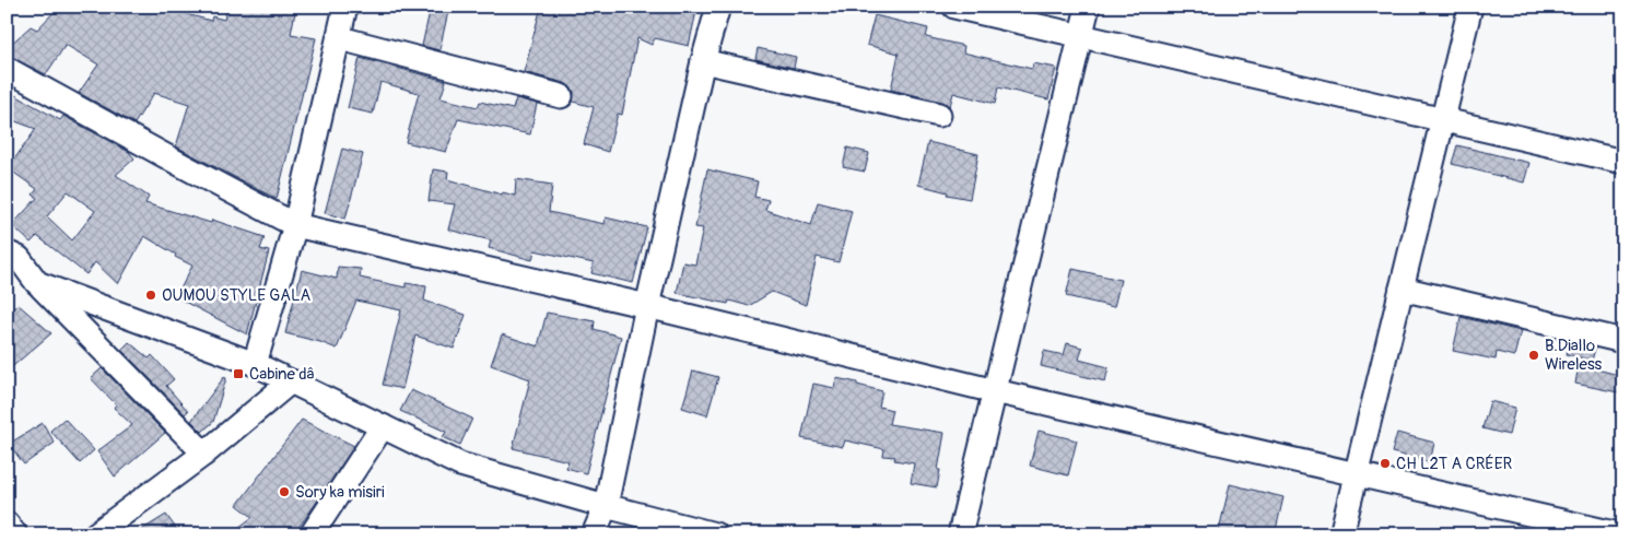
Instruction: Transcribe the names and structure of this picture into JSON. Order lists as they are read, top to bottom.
{
  "places": {
    "other": [
      "OUMOU STYLE GALA",
      "B.Diallo Wireless",
      "CH L2T A CRÉER",
      "Sory ka misiri"
    ],
    "transit": ["Cabine dâ"]
  }
}
